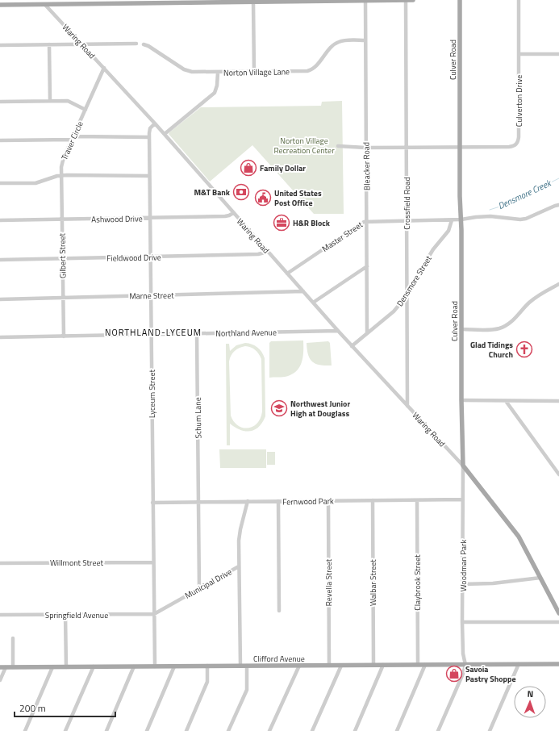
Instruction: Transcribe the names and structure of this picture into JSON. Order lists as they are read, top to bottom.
{
  "streets": {
    "main road": ["Culver Road", "Clifford Avenue"],
    "street": [
      "Waring Road",
      "Norton Village Lane",
      "Culverton Drive",
      "Traver Circle",
      "Bleacker Road",
      "Crossfield Road",
      "Ashwood Drive",
      "Master Street",
      "Gilbert Street",
      "Fieldwood Drive",
      "Densmore Street",
      "Marne Street",
      "Northland Avenue",
      "Lyceum Street",
      "Schum Lane",
      "Fernwood Park",
      "Willmont Street",
      "Woodman Park",
      "Revella Street",
      "Walbar Street",
      "Claybrook Street",
      "Municipal Drive",
      "Springfield Avenue"
    ]
  },
  "crossings": [
    ["Waring Road", "Culver Road"],
    ["Waring Road", "Traver Circle"],
    ["Waring Road", "Crossfield Road"],
    ["Waring Road", "Ashwood Drive"],
    ["Waring Road", "Master Street"],
    ["Waring Road", "Fieldwood Drive"],
    ["Waring Road", "Densmore Street"],
    ["Waring Road", "Marne Street"],
    ["Waring Road", "Northland Avenue"],
    ["Waring Road", "Lyceum Street"],
    ["Waring Road", "Woodman Park"],
    ["Culver Road", "Culverton Drive"],
    ["Culver Road", "Master Street"],
    ["Culver Road", "Woodman Park"],
    ["Norton Village Lane", "Bleacker Road"],
    ["Traver Circle", "Gilbert Street"],
    ["Bleacker Road", "Master Street"],
    ["Bleacker Road", "Densmore Street"],
    ["Crossfield Road", "Master Street"],
    ["Crossfield Road", "Densmore Street"],
    ["Ashwood Drive", "Gilbert Street"],
    ["Ashwood Drive", "Lyceum Street"],
    ["Master Street", "Densmore Street"],
    ["Gilbert Street", "Fieldwood Drive"],
    ["Gilbert Street", "Marne Street"],
    ["Gilbert Street", "Northland Avenue"],
    ["Fieldwood Drive", "Lyceum Street"],
    ["Marne Street", "Lyceum Street"],
    ["Northland Avenue", "Lyceum Street"],
    ["Northland Avenue", "Schum Lane"],
    ["Lyceum Street", "Fernwood Park"],
    ["Lyceum Street", "Willmont Street"],
    ["Lyceum Street", "Municipal Drive"],
    ["Lyceum Street", "Springfield Avenue"],
    ["Lyceum Street", "Clifford Avenue"],
    ["Schum Lane", "Fernwood Park"],
    ["Schum Lane", "Municipal Drive"],
    ["Fernwood Park", "Woodman Park"],
    ["Fernwood Park", "Revella Street"],
    ["Fernwood Park", "Walbar Street"],
    ["Fernwood Park", "Claybrook Street"],
    ["Fernwood Park", "Municipal Drive"],
    ["Woodman Park", "Clifford Avenue"],
    ["Revella Street", "Clifford Avenue"],
    ["Walbar Street", "Clifford Avenue"],
    ["Claybrook Street", "Clifford Avenue"],
    ["Municipal Drive", "Springfield Avenue"]
  ],
  "districts": ["NORTHLAND-LYCEUM"],
  "water": ["Densmore Creek"],
  "parks": ["Norton Village Recreation Center"],
  "places": {
    "shop": ["Family Dollar", "Savoia Pastry Shoppe"],
    "bank": ["M&T Bank"],
    "public building": ["United States Post Office"],
    "office": ["H&R Block"],
    "church": ["Glad Tidings Church"],
    "school or university": ["Northwest Junior High at Douglass"]
  },
  "scale_bar": "200 m",
  "north": "top"
}
